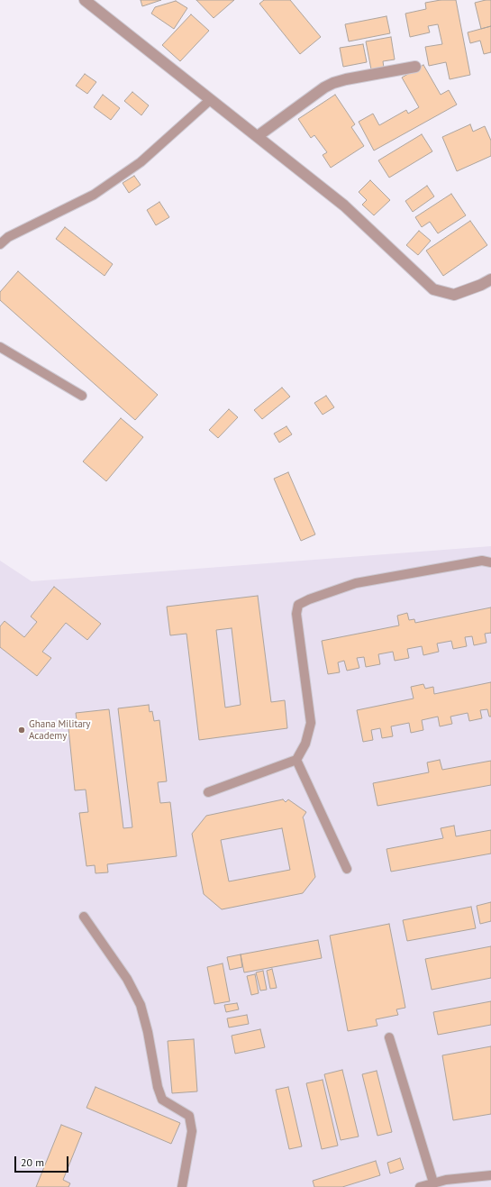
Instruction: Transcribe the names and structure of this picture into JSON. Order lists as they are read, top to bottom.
{
  "places": ["Ghana Military Academy"],
  "scale_bar": "20 m"
}
